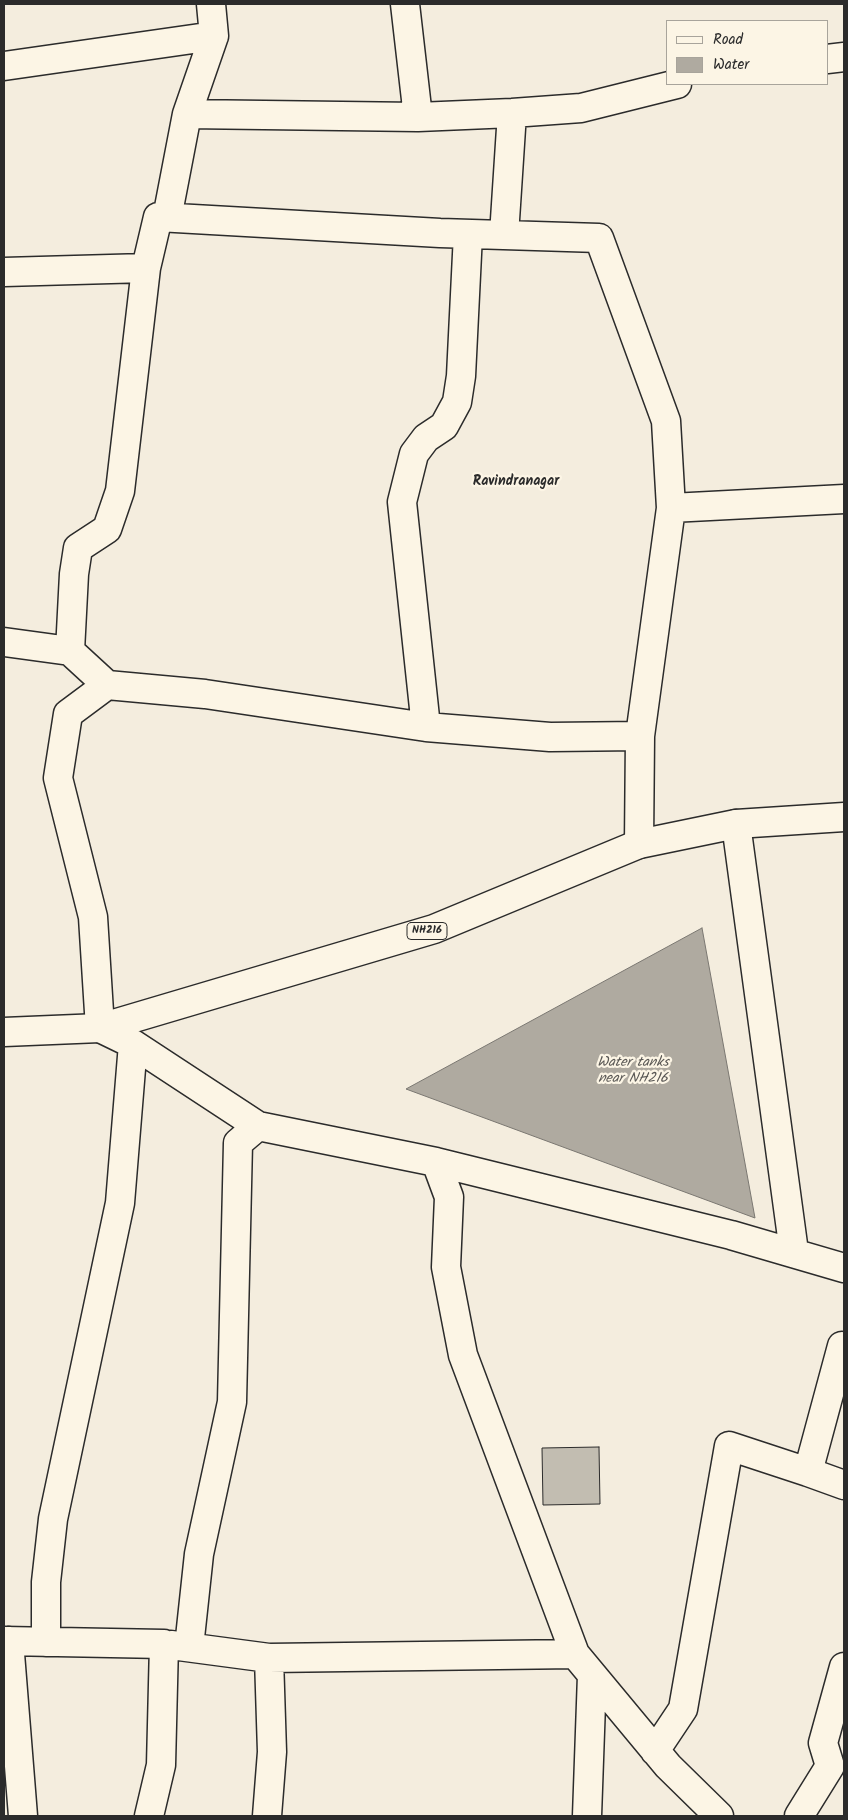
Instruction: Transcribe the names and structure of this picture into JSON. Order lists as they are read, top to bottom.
{
  "streets": {
    "main road": ["NH216"]
  },
  "districts": ["Ravindranagar"],
  "water": ["Water tanks near NH216"],
  "legend": ["Road", "Water"]
}
